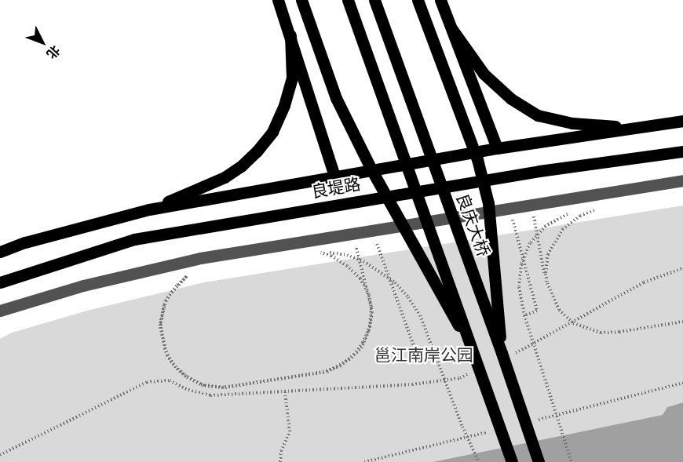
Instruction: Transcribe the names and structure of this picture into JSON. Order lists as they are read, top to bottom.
{
  "streets": {
    "main road": ["良堤路", "良庆大桥"]
  },
  "parks": ["邕江南岸公园"],
  "north": "bottom right"
}
